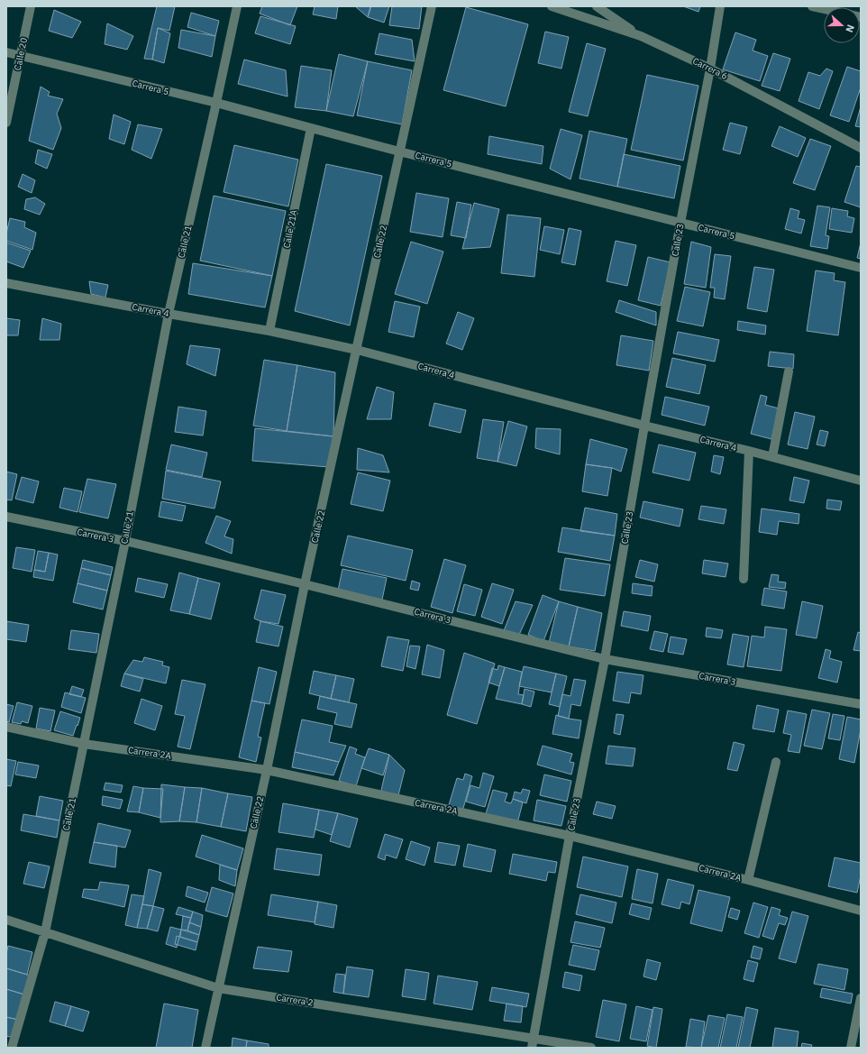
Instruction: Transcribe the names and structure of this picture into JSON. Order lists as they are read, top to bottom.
{
  "streets": {
    "street": [
      "Calle 20",
      "Carrera 6",
      "Carrera 5",
      "Calle 21A",
      "Calle 23",
      "Calle 21",
      "Calle 22",
      "Carrera 4",
      "Carrera 3",
      "Carrera 2A",
      "Carrera 2"
    ]
  },
  "crossings": [
    ["Calle 20", "Carrera 5"],
    ["Carrera 6", "Calle 23"],
    ["Carrera 5", "Calle 21A"],
    ["Carrera 5", "Calle 23"],
    ["Carrera 5", "Calle 21"],
    ["Carrera 5", "Calle 22"],
    ["Calle 21A", "Carrera 4"],
    ["Calle 23", "Carrera 4"],
    ["Calle 23", "Carrera 3"],
    ["Calle 23", "Carrera 2A"],
    ["Calle 23", "Carrera 2"],
    ["Calle 21", "Carrera 4"],
    ["Calle 21", "Carrera 3"],
    ["Calle 21", "Carrera 2A"],
    ["Calle 21", "Carrera 2"],
    ["Calle 22", "Carrera 4"],
    ["Calle 22", "Carrera 3"],
    ["Calle 22", "Carrera 2A"],
    ["Calle 22", "Carrera 2"]
  ],
  "north": "right"
}
